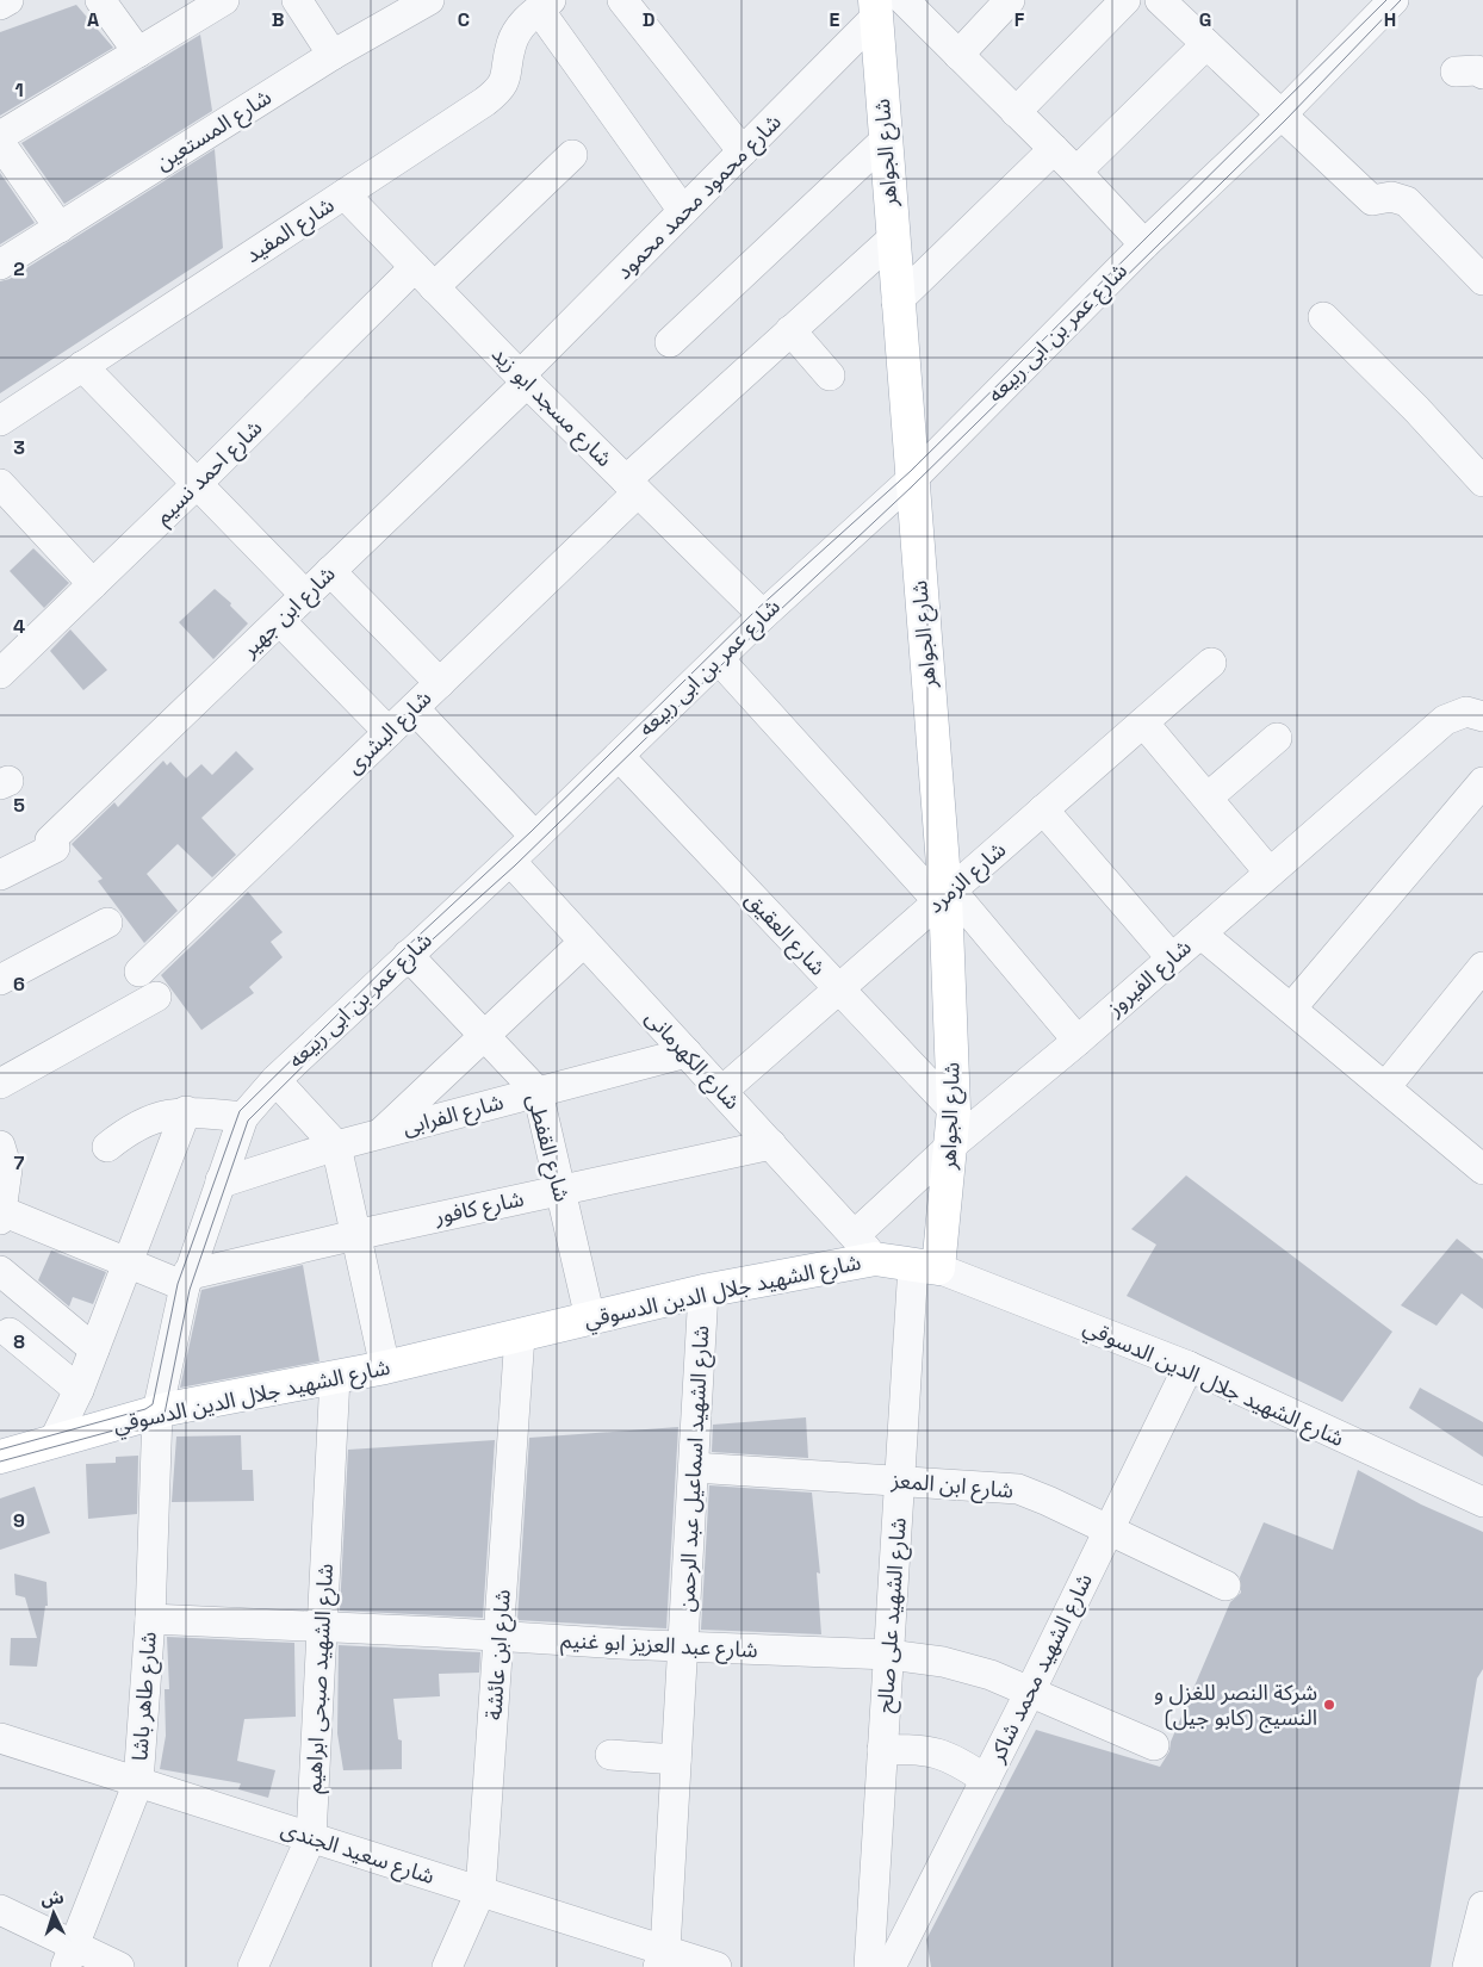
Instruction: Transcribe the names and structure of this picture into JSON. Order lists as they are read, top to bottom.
{
  "streets": {
    "main road": ["شارع الجواهر", "شارع الشهيد جلال الدين الدسوقي"],
    "street": [
      "شارع المستعين",
      "شارع محمود محمد محمود",
      "شارع المفيد",
      "شارع عمر بن ابى ربيعه",
      "شارع مسجد ابو زيد",
      "شارع احمد نسيم",
      "شارع ابن جهير",
      "شارع البشرى",
      "شارع الزمرد",
      "شارع العقيق",
      "شارع الفيروز",
      "شارع الكهرمانى",
      "شارع الفرابى",
      "شارع القفطى",
      "شارع كافور",
      "شارع الشهيد اسماعيل عبد الرحمن",
      "شارع ابن المعز",
      "شارع الشهيد على صالح",
      "شارع عبد العزيز ابو غنيم",
      "شارع ابن عائشة",
      "شارع الشهيد محمد شاكر",
      "شارع الشهيد صبحى ابراهيم",
      "شارع طاهر باشا",
      "شارع سعيد الجندى"
    ]
  },
  "crossings": [
    ["شارع الجواهر", "شارع محمود محمد محمود"],
    ["شارع الجواهر", "شارع عمر بن ابى ربيعه"],
    ["شارع الجواهر", "شارع البشرى"],
    ["شارع الجواهر", "شارع الزمرد"],
    ["شارع الجواهر", "شارع العقيق"],
    ["شارع الجواهر", "شارع الفيروز"],
    ["شارع الجواهر", "شارع الشهيد جلال الدين الدسوقي"],
    ["شارع الجواهر", "شارع الشهيد على صالح"],
    ["شارع محمود محمد محمود", "شارع مسجد ابو زيد"],
    ["شارع محمود محمد محمود", "شارع ابن جهير"],
    ["شارع المفيد", "شارع مسجد ابو زيد"],
    ["شارع عمر بن ابى ربيعه", "شارع مسجد ابو زيد"],
    ["شارع عمر بن ابى ربيعه", "شارع العقيق"],
    ["شارع عمر بن ابى ربيعه", "شارع الكهرمانى"],
    ["شارع عمر بن ابى ربيعه", "شارع الفرابى"],
    ["شارع عمر بن ابى ربيعه", "شارع القفطى"],
    ["شارع عمر بن ابى ربيعه", "شارع كافور"],
    ["شارع عمر بن ابى ربيعه", "شارع الشهيد جلال الدين الدسوقي"],
    ["شارع عمر بن ابى ربيعه", "شارع طاهر باشا"],
    ["شارع مسجد ابو زيد", "شارع احمد نسيم"],
    ["شارع مسجد ابو زيد", "شارع ابن جهير"],
    ["شارع مسجد ابو زيد", "شارع البشرى"],
    ["شارع الزمرد", "شارع العقيق"],
    ["شارع الزمرد", "شارع الكهرمانى"],
    ["شارع الفيروز", "شارع الكهرمانى"],
    ["شارع الفيروز", "شارع الشهيد جلال الدين الدسوقي"],
    ["شارع الكهرمانى", "شارع الفرابى"],
    ["شارع الكهرمانى", "شارع كافور"],
    ["شارع الكهرمانى", "شارع الشهيد جلال الدين الدسوقي"],
    ["شارع الفرابى", "شارع القفطى"],
    ["شارع القفطى", "شارع كافور"],
    ["شارع القفطى", "شارع الشهيد جلال الدين الدسوقي"],
    ["شارع الشهيد جلال الدين الدسوقي", "شارع الشهيد اسماعيل عبد الرحمن"],
    ["شارع الشهيد جلال الدين الدسوقي", "شارع الشهيد على صالح"],
    ["شارع الشهيد جلال الدين الدسوقي", "شارع ابن عائشة"],
    ["شارع الشهيد جلال الدين الدسوقي", "شارع الشهيد محمد شاكر"],
    ["شارع الشهيد جلال الدين الدسوقي", "شارع الشهيد صبحى ابراهيم"],
    ["شارع الشهيد جلال الدين الدسوقي", "شارع طاهر باشا"],
    ["شارع الشهيد اسماعيل عبد الرحمن", "شارع ابن المعز"],
    ["شارع الشهيد اسماعيل عبد الرحمن", "شارع عبد العزيز ابو غنيم"],
    ["شارع الشهيد اسماعيل عبد الرحمن", "شارع سعيد الجندى"],
    ["شارع ابن المعز", "شارع الشهيد على صالح"],
    ["شارع ابن المعز", "شارع الشهيد محمد شاكر"],
    ["شارع الشهيد على صالح", "شارع عبد العزيز ابو غنيم"],
    ["شارع عبد العزيز ابو غنيم", "شارع ابن عائشة"],
    ["شارع عبد العزيز ابو غنيم", "شارع الشهيد محمد شاكر"],
    ["شارع عبد العزيز ابو غنيم", "شارع الشهيد صبحى ابراهيم"],
    ["شارع عبد العزيز ابو غنيم", "شارع طاهر باشا"],
    ["شارع ابن عائشة", "شارع سعيد الجندى"],
    ["شارع الشهيد صبحى ابراهيم", "شارع سعيد الجندى"],
    ["شارع طاهر باشا", "شارع سعيد الجندى"]
  ],
  "places": ["شركة النصر للغزل و النسيج (كابو جيل)"],
  "north": "top",
  "grid": {
    "columns": [
      "A",
      "B",
      "C",
      "D",
      "E",
      "F",
      "G",
      "H"
    ],
    "rows": [
      "1",
      "2",
      "3",
      "4",
      "5",
      "6",
      "7",
      "8",
      "9"
    ]
  }
}
